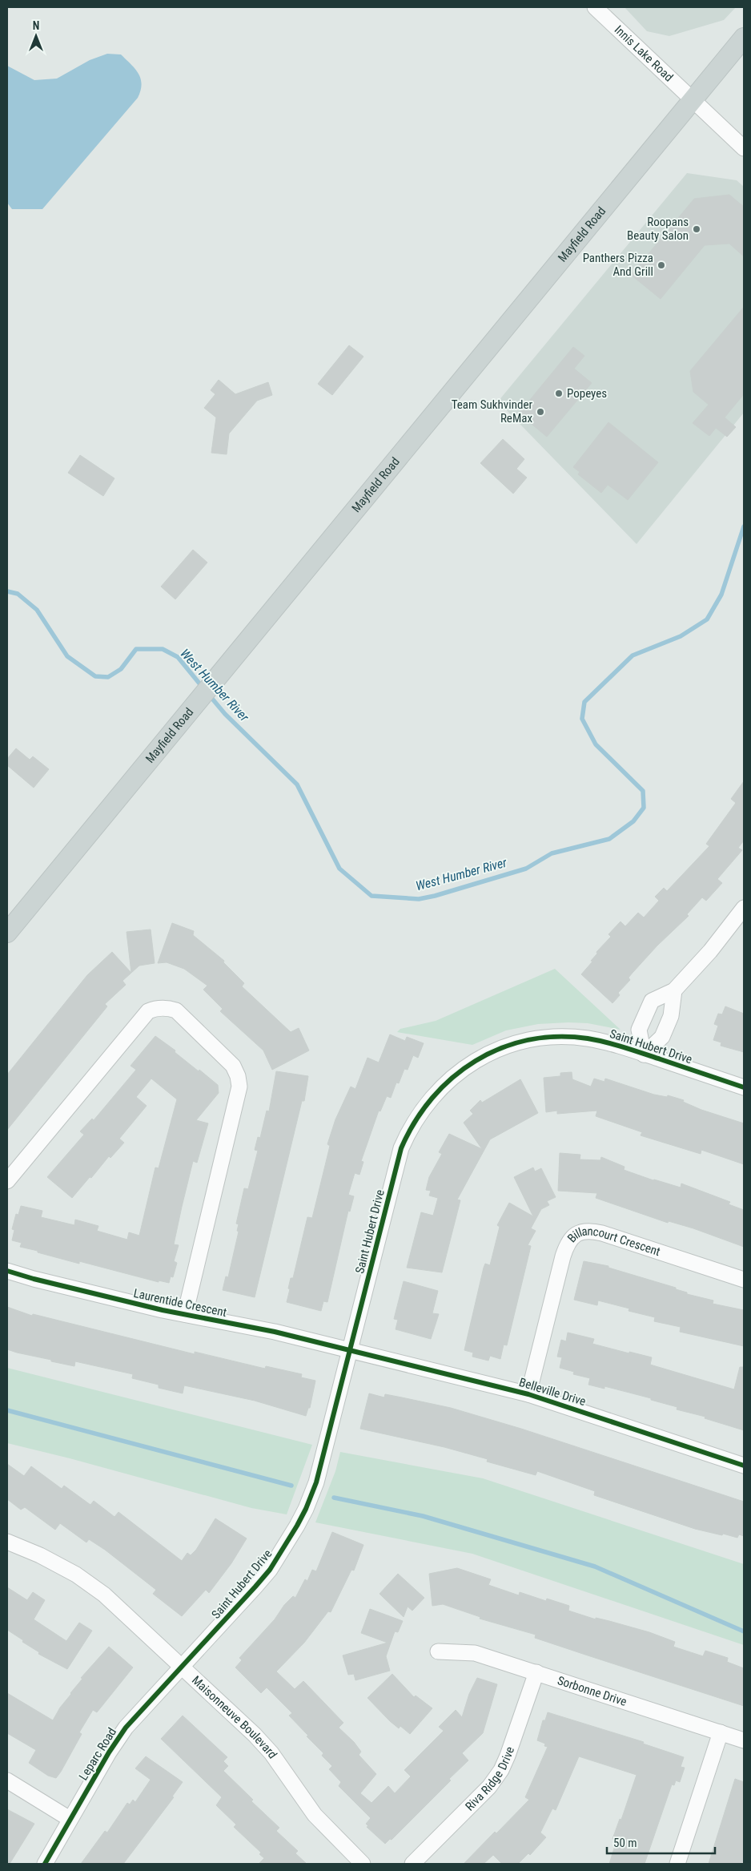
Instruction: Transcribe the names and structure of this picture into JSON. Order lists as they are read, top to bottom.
{
  "streets": {
    "main road": ["Mayfield Road"],
    "street": [
      "Innis Lake Road",
      "Saint Hubert Drive",
      "Billancourt Crescent",
      "Laurentide Crescent",
      "Belleville Drive",
      "Sorbonne Drive",
      "Maisonneuve Boulevard",
      "Leparc Road",
      "Riva Ridge Drive"
    ]
  },
  "crossings": [
    ["Innis Lake Road", "Mayfield Road"],
    ["Saint Hubert Drive", "Laurentide Crescent"],
    ["Saint Hubert Drive", "Belleville Drive"],
    ["Saint Hubert Drive", "Maisonneuve Boulevard"],
    ["Saint Hubert Drive", "Leparc Road"],
    ["Billancourt Crescent", "Belleville Drive"],
    ["Laurentide Crescent", "Belleville Drive"],
    ["Sorbonne Drive", "Riva Ridge Drive"],
    ["Maisonneuve Boulevard", "Leparc Road"]
  ],
  "water": ["West Humber River"],
  "places": [
    "Roopans Beauty Salon",
    "Panthers Pizza And Grill",
    "Popeyes",
    "Team Sukhvinder ReMax"
  ],
  "scale_bar": "50 m",
  "north": "top"
}
